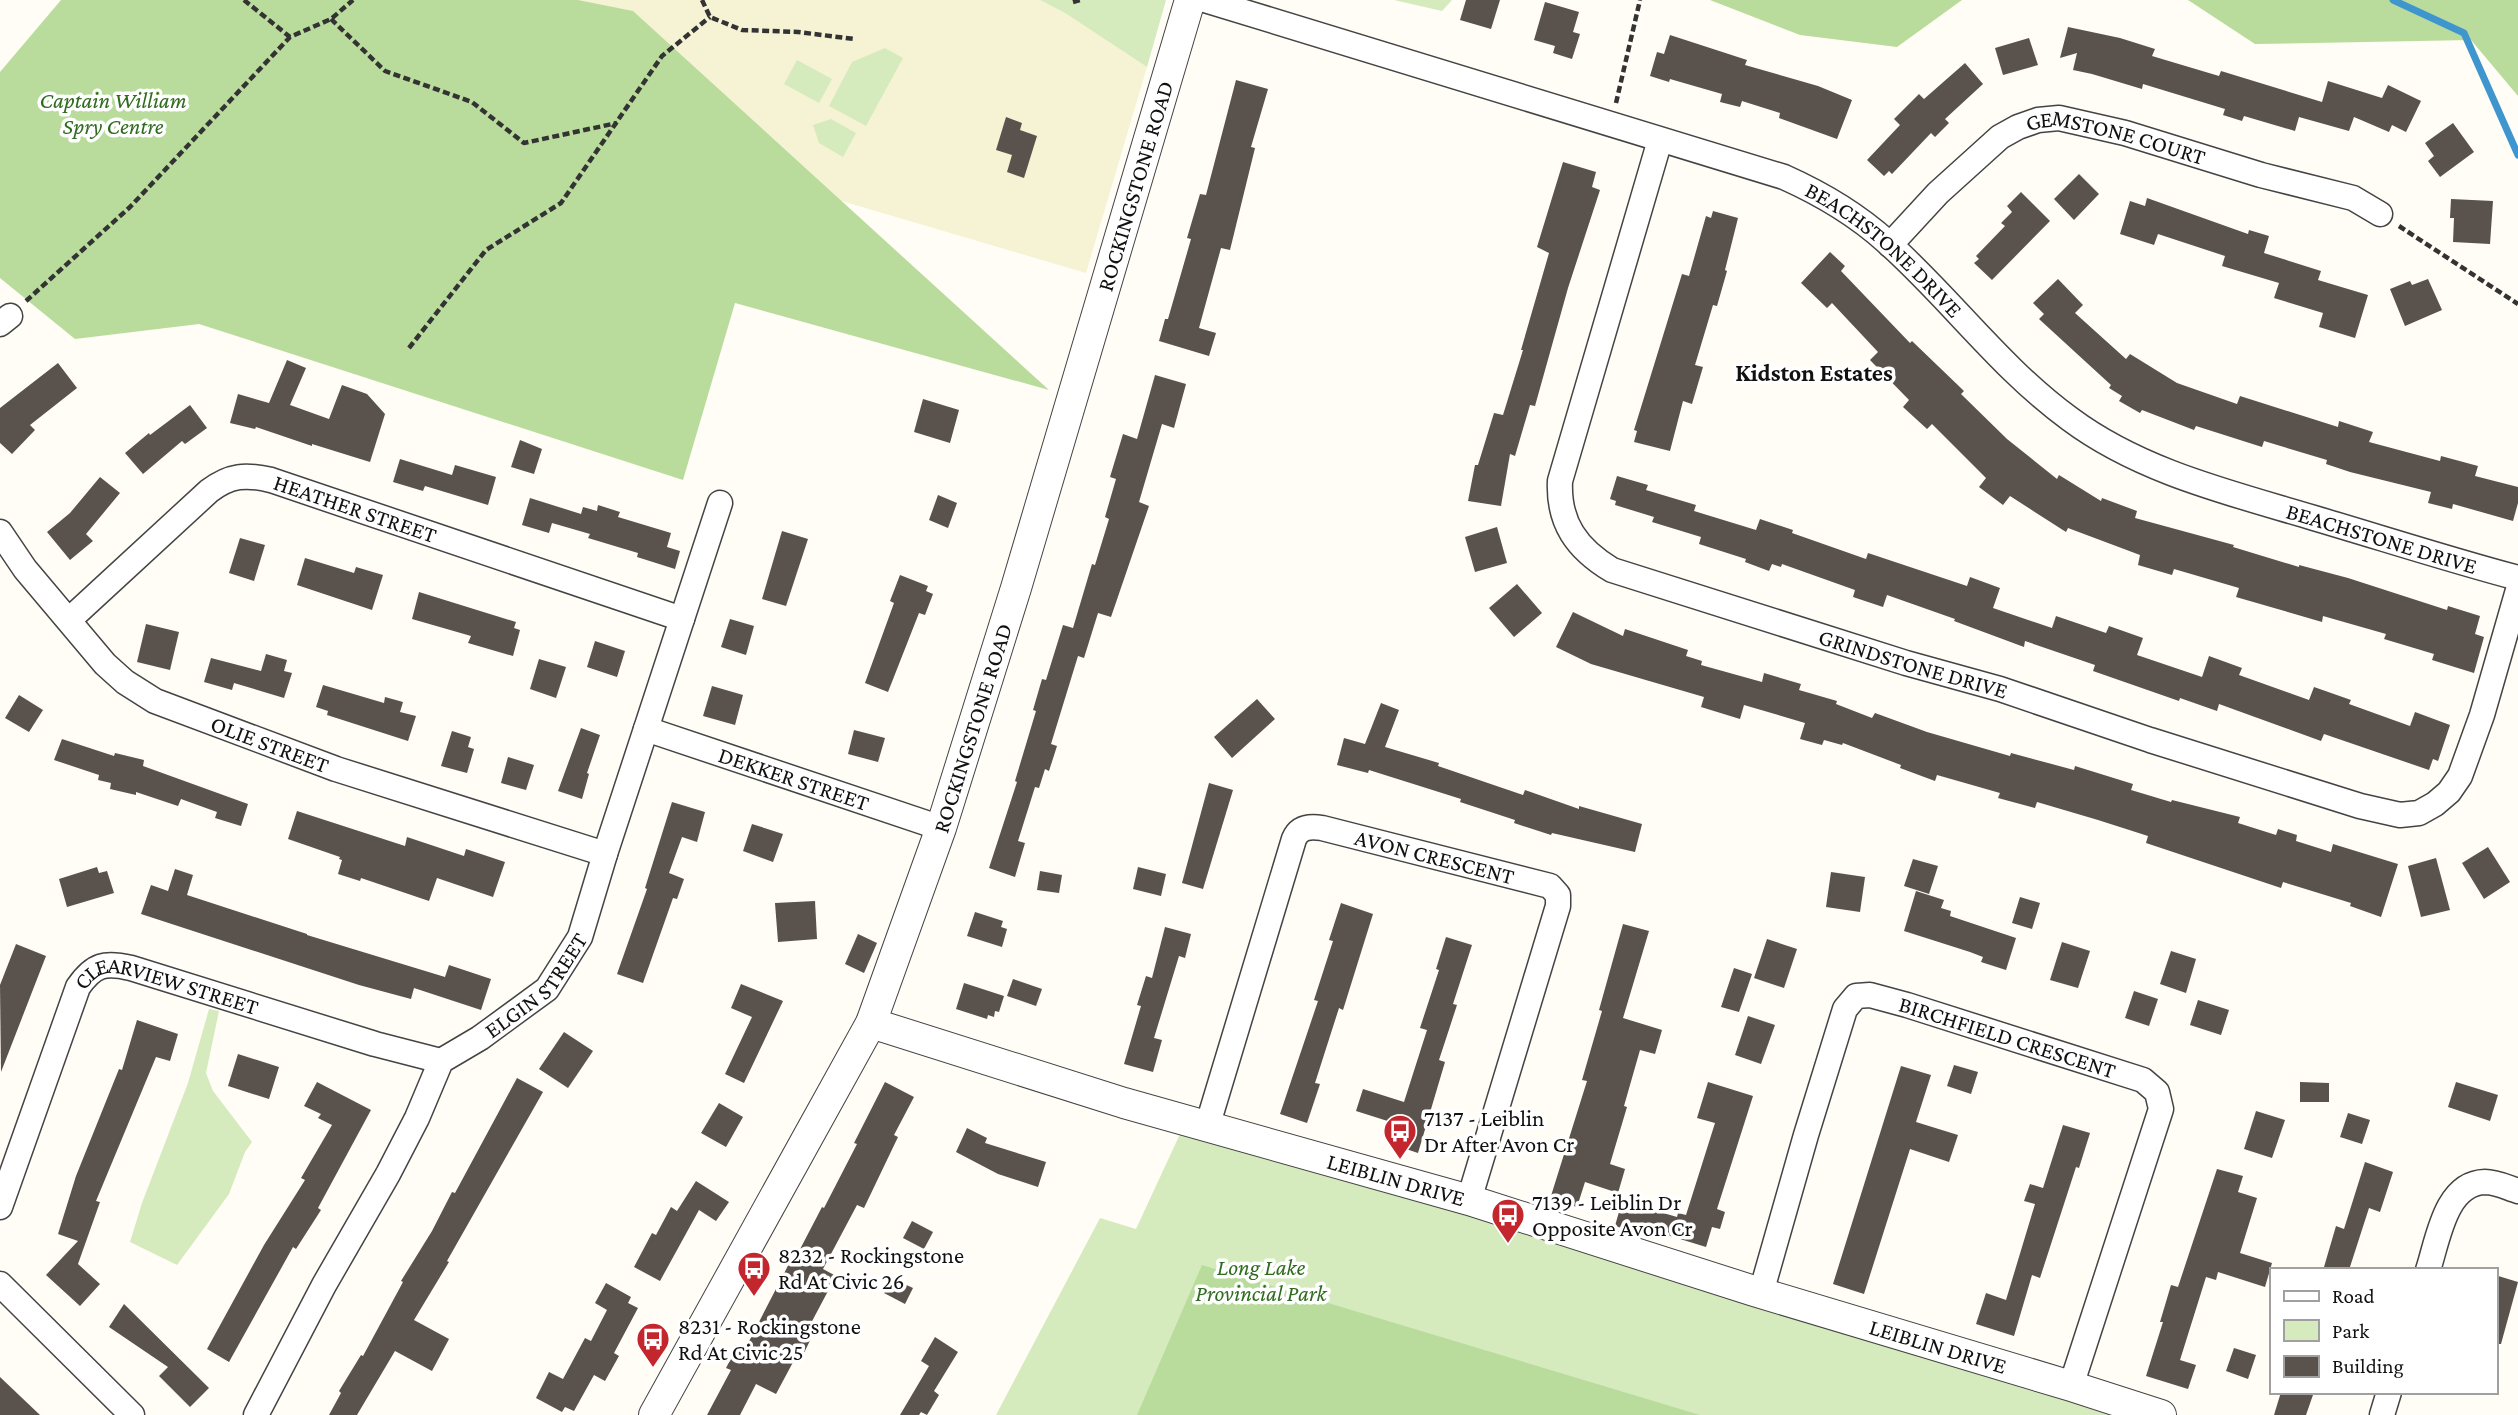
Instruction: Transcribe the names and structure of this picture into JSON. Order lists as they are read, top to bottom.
{
  "streets": {
    "street": [
      "GEMSTONE COURT",
      "ROCKINGSTONE ROAD",
      "BEACHSTONE DRIVE",
      "HEATHER STREET",
      "GRINDSTONE DRIVE",
      "OLIE STREET",
      "DEKKER STREET",
      "AVON CRESCENT",
      "ELGIN STREET",
      "CLEARVIEW STREET",
      "BIRCHFIELD CRESCENT",
      "LEIBLIN DRIVE"
    ]
  },
  "crossings": [
    ["GEMSTONE COURT", "BEACHSTONE DRIVE"],
    ["ROCKINGSTONE ROAD", "DEKKER STREET"],
    ["ROCKINGSTONE ROAD", "LEIBLIN DRIVE"],
    ["BEACHSTONE DRIVE", "GRINDSTONE DRIVE"],
    ["HEATHER STREET", "OLIE STREET"],
    ["HEATHER STREET", "ELGIN STREET"],
    ["OLIE STREET", "ELGIN STREET"],
    ["DEKKER STREET", "ELGIN STREET"],
    ["AVON CRESCENT", "LEIBLIN DRIVE"],
    ["ELGIN STREET", "CLEARVIEW STREET"],
    ["BIRCHFIELD CRESCENT", "LEIBLIN DRIVE"]
  ],
  "districts": ["Kidston Estates"],
  "parks": ["Captain William Spry Centre", "Long Lake Provincial Park"],
  "places": {
    "bus stop": [
      "7137 - Leiblin Dr After Avon Cr",
      "7139 - Leiblin Dr Opposite Avon Cr",
      "8232 - Rockingstone Rd At Civic 26",
      "8231 - Rockingstone Rd At Civic 25"
    ]
  },
  "legend": ["Road", "Park", "Building"]
}
